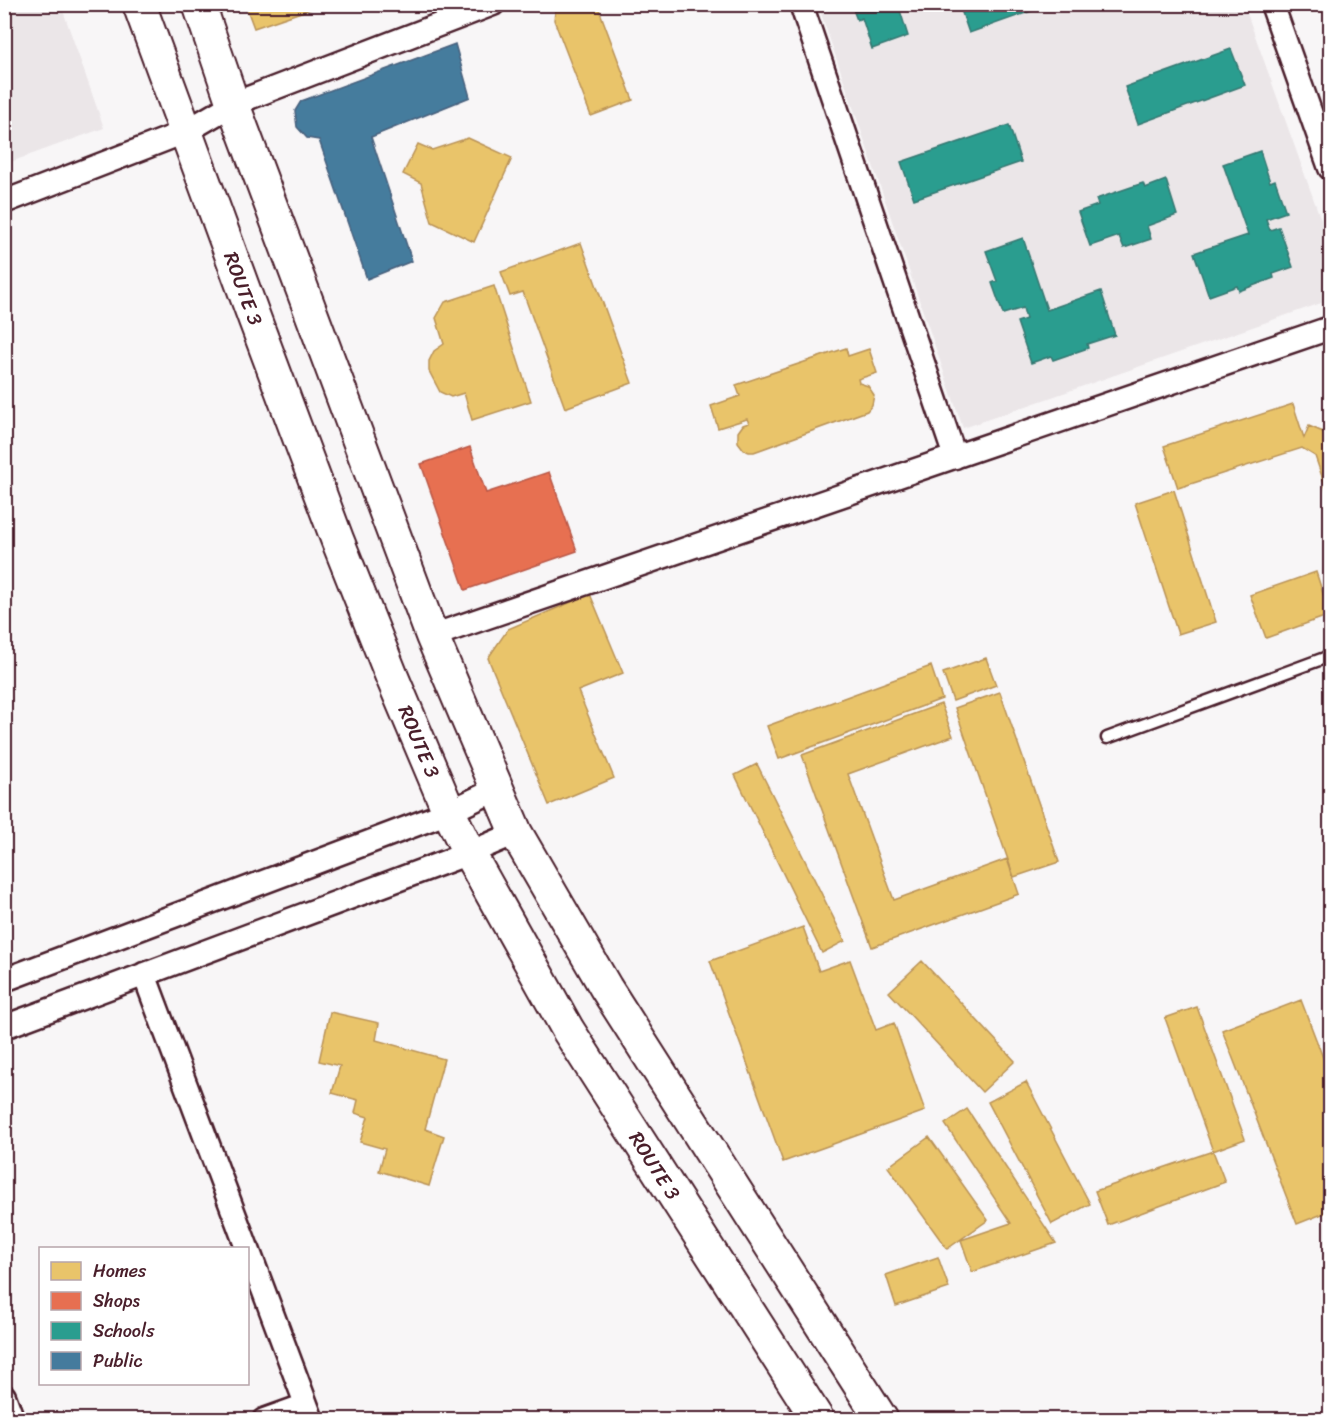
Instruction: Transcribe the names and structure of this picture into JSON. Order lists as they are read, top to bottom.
{
  "streets": {
    "main road": ["ROUTE 3"]
  },
  "legend": [
    "Homes",
    "Shops",
    "Schools",
    "Public"
  ]
}
